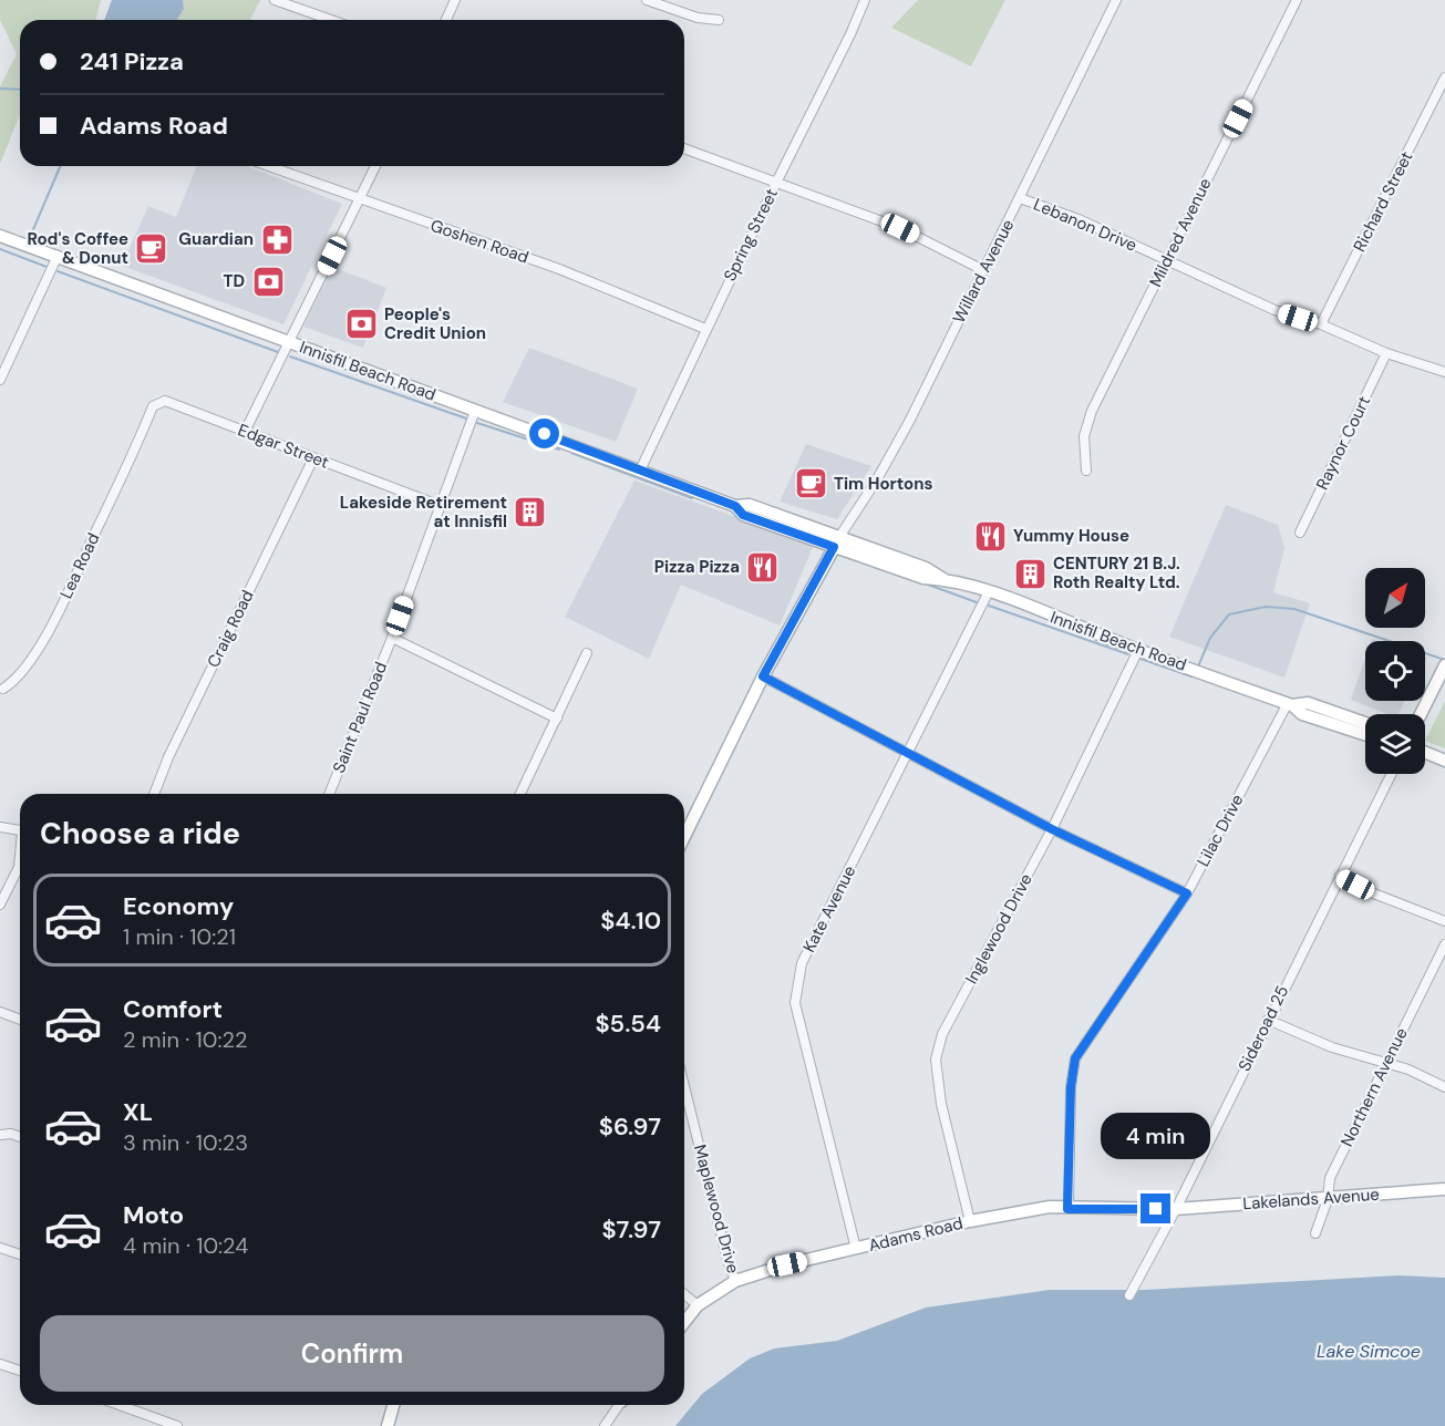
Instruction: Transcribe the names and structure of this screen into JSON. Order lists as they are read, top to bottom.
{
  "streets": {
    "main road": ["Innisfil Beach Road", "Lakelands Avenue", "Adams Road"],
    "street": [
      "Richard Street",
      "Lebanon Drive",
      "Mildred Avenue",
      "Spring Street",
      "Goshen Road",
      "Willard Avenue",
      "Raynor Court",
      "Edgar Street",
      "Lea Road",
      "Craig Road",
      "Saint Paul Road",
      "Lilac Drive",
      "Kate Avenue",
      "Inglewood Drive",
      "Sideroad 25",
      "Northern Avenue",
      "Maplewood Drive"
    ]
  },
  "crossings": [
    ["Richard Street", "Lebanon Drive"],
    ["Lebanon Drive", "Mildred Avenue"],
    ["Lebanon Drive", "Willard Avenue"],
    ["Lebanon Drive", "Raynor Court"],
    ["Spring Street", "Goshen Road"],
    ["Spring Street", "Innisfil Beach Road"],
    ["Willard Avenue", "Innisfil Beach Road"],
    ["Innisfil Beach Road", "Saint Paul Road"],
    ["Innisfil Beach Road", "Lilac Drive"],
    ["Innisfil Beach Road", "Kate Avenue"],
    ["Innisfil Beach Road", "Inglewood Drive"],
    ["Edgar Street", "Lea Road"],
    ["Edgar Street", "Craig Road"],
    ["Edgar Street", "Saint Paul Road"],
    ["Lilac Drive", "Adams Road"],
    ["Kate Avenue", "Adams Road"],
    ["Inglewood Drive", "Adams Road"],
    ["Sideroad 25", "Lakelands Avenue"],
    ["Sideroad 25", "Adams Road"],
    ["Northern Avenue", "Lakelands Avenue"],
    ["Lakelands Avenue", "Adams Road"],
    ["Maplewood Drive", "Adams Road"]
  ],
  "water": ["Lake Simcoe"],
  "places": {
    "pharmacy": ["Guardian"],
    "cafe": ["Rod's Coffee & Donut", "Tim Hortons"],
    "bank": ["TD", "People's Credit Union"],
    "building": ["Lakeside Retirement at Innisfil", "CENTURY 21 B.J. Roth Realty Ltd."],
    "restaurant": ["Yummy House", "Pizza Pizza"]
  },
  "north": "top right",
  "page": {
    "banner": ["241 Pizza", "Adams Road"],
    "heading": "Choose a ride",
    "list": [
      {
        "name": "Economy",
        "note": "1 min · 10:21",
        "value": "$4.10"
      },
      {
        "name": "Comfort",
        "note": "2 min · 10:22",
        "value": "$5.54"
      },
      {
        "name": "XL",
        "note": "3 min · 10:23",
        "value": "$6.97"
      },
      {
        "name": "Moto",
        "note": "4 min · 10:24",
        "value": "$7.97"
      }
    ],
    "bubble": "4 min",
    "buttons": "Confirm"
  }
}
